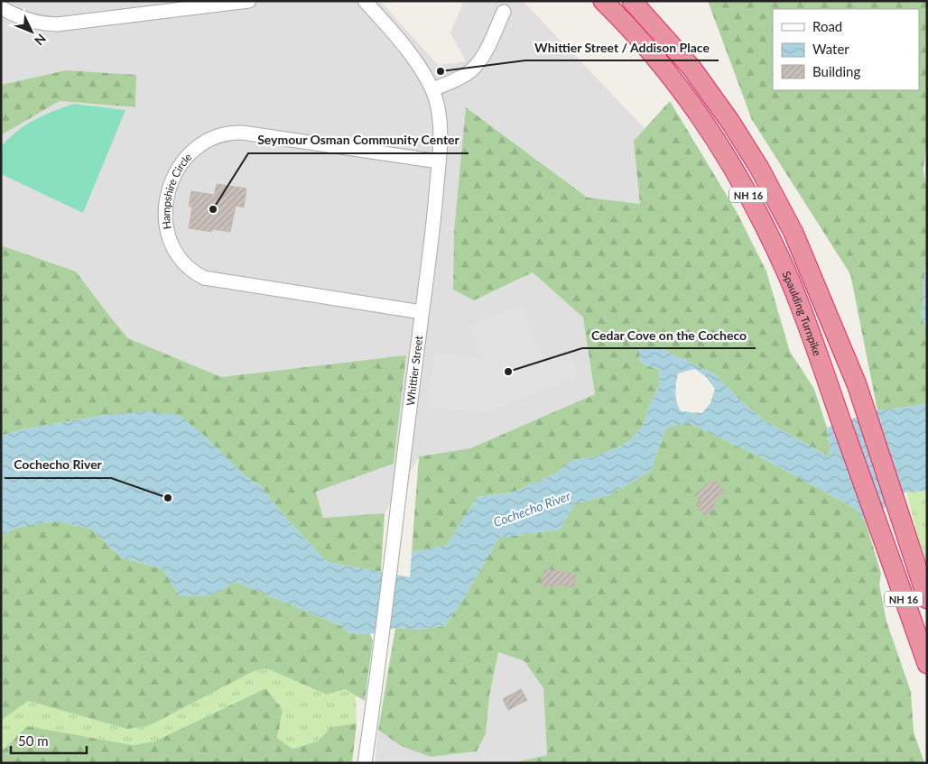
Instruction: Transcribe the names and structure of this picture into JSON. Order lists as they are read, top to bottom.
{
  "streets": {
    "highway": ["NH 16", "Spaulding Turnpike"],
    "street": ["Hampshire Circle", "Whittier Street"]
  },
  "crossings": [
    ["Hampshire Circle", "Whittier Street"]
  ],
  "water": ["Cochecho River"],
  "places": [
    "Whittier Street / Addison Place",
    "Seymour Osman Community Center",
    "Cedar Cove on the Cocheco",
    "Cochecho River"
  ],
  "legend": ["Road", "Water", "Building"],
  "scale_bar": "50 m",
  "north": "bottom right"
}
